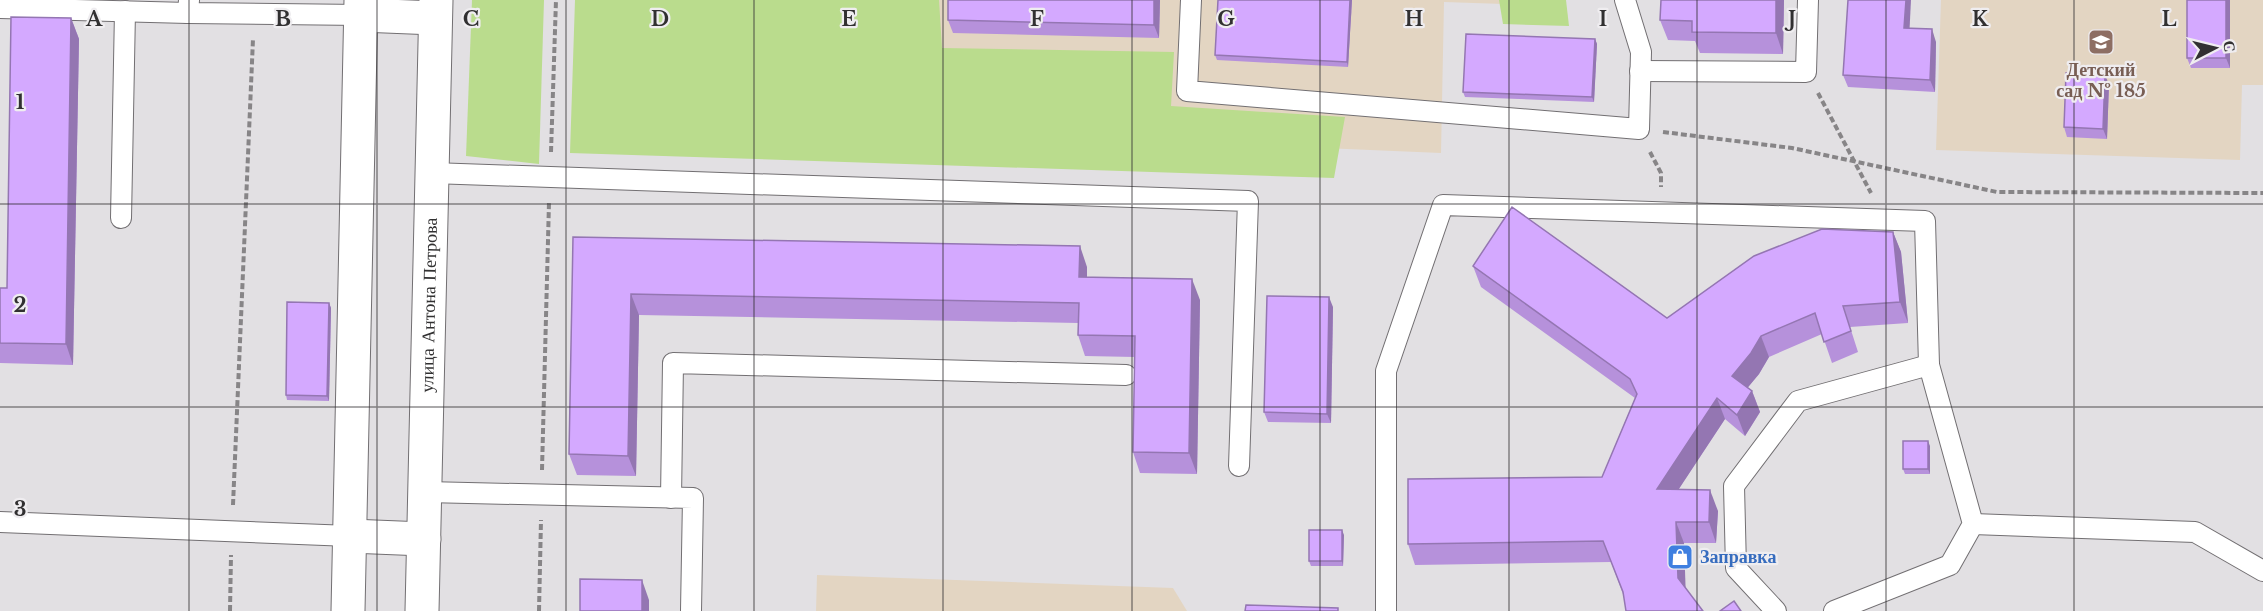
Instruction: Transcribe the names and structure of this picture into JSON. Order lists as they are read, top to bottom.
{
  "streets": {
    "street": ["улица Антона Петрова"]
  },
  "places": {
    "school or university": ["Детский сад № 185"],
    "shop": ["Заправка"]
  },
  "north": "right",
  "grid": {
    "columns": [
      "A",
      "B",
      "C",
      "D",
      "E",
      "F",
      "G",
      "H",
      "I",
      "J",
      "K",
      "L"
    ],
    "rows": ["1", "2", "3"]
  }
}
